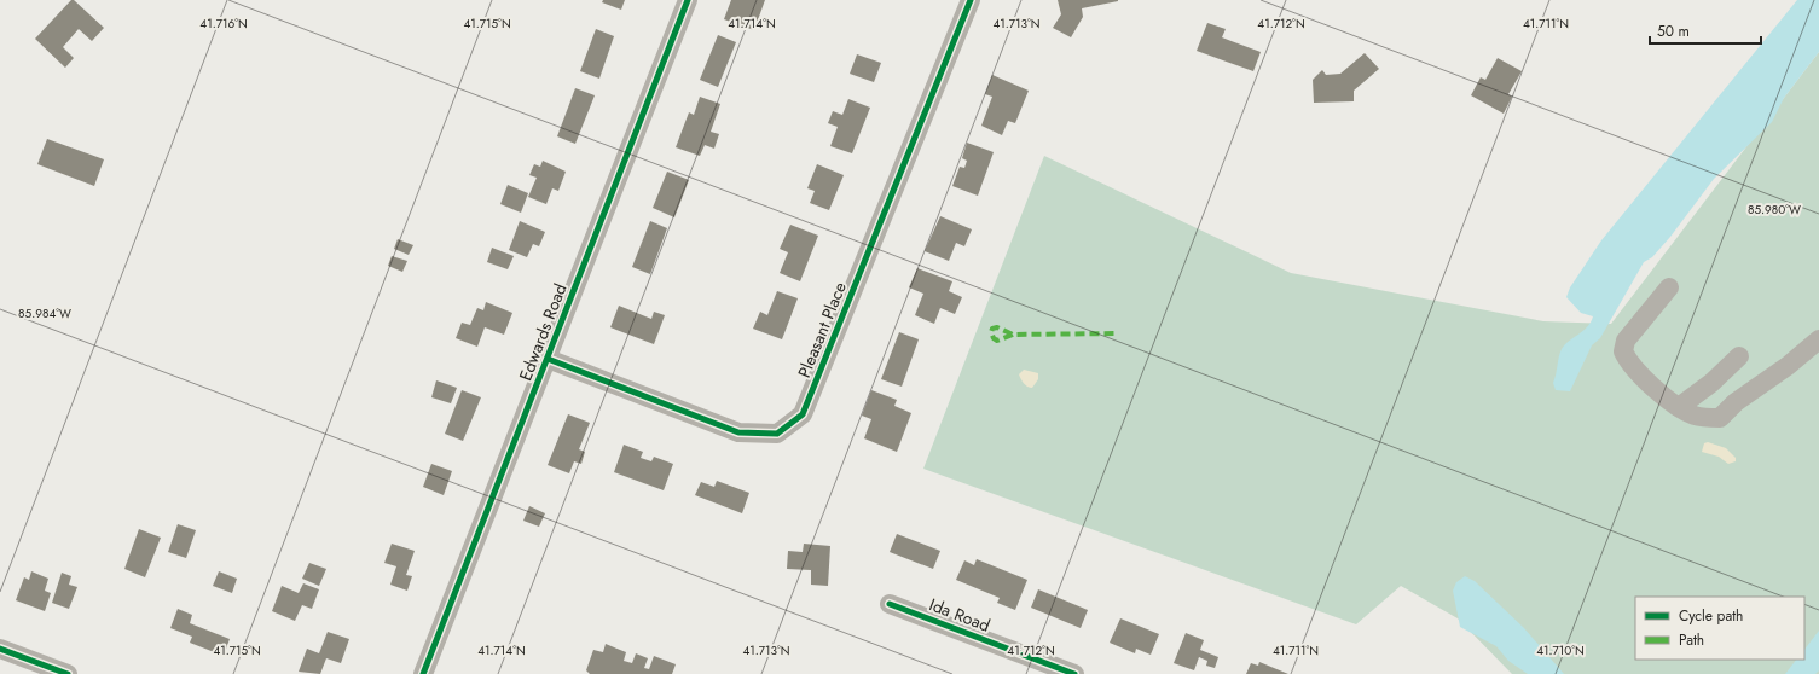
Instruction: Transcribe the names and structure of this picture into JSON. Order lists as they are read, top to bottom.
{
  "streets": {
    "street": ["Pleasant Place", "Edwards Road", "Ida Road"]
  },
  "crossings": [
    ["Pleasant Place", "Edwards Road"]
  ],
  "legend": ["Cycle path", "Path"],
  "scale_bar": "50 m",
  "coordinates": [
    "41.716°N",
    "41.715°N",
    "41.714°N",
    "41.713°N",
    "41.712°N",
    "41.711°N",
    "85.980°W",
    "85.984°W",
    "41.710°N"
  ]
}
